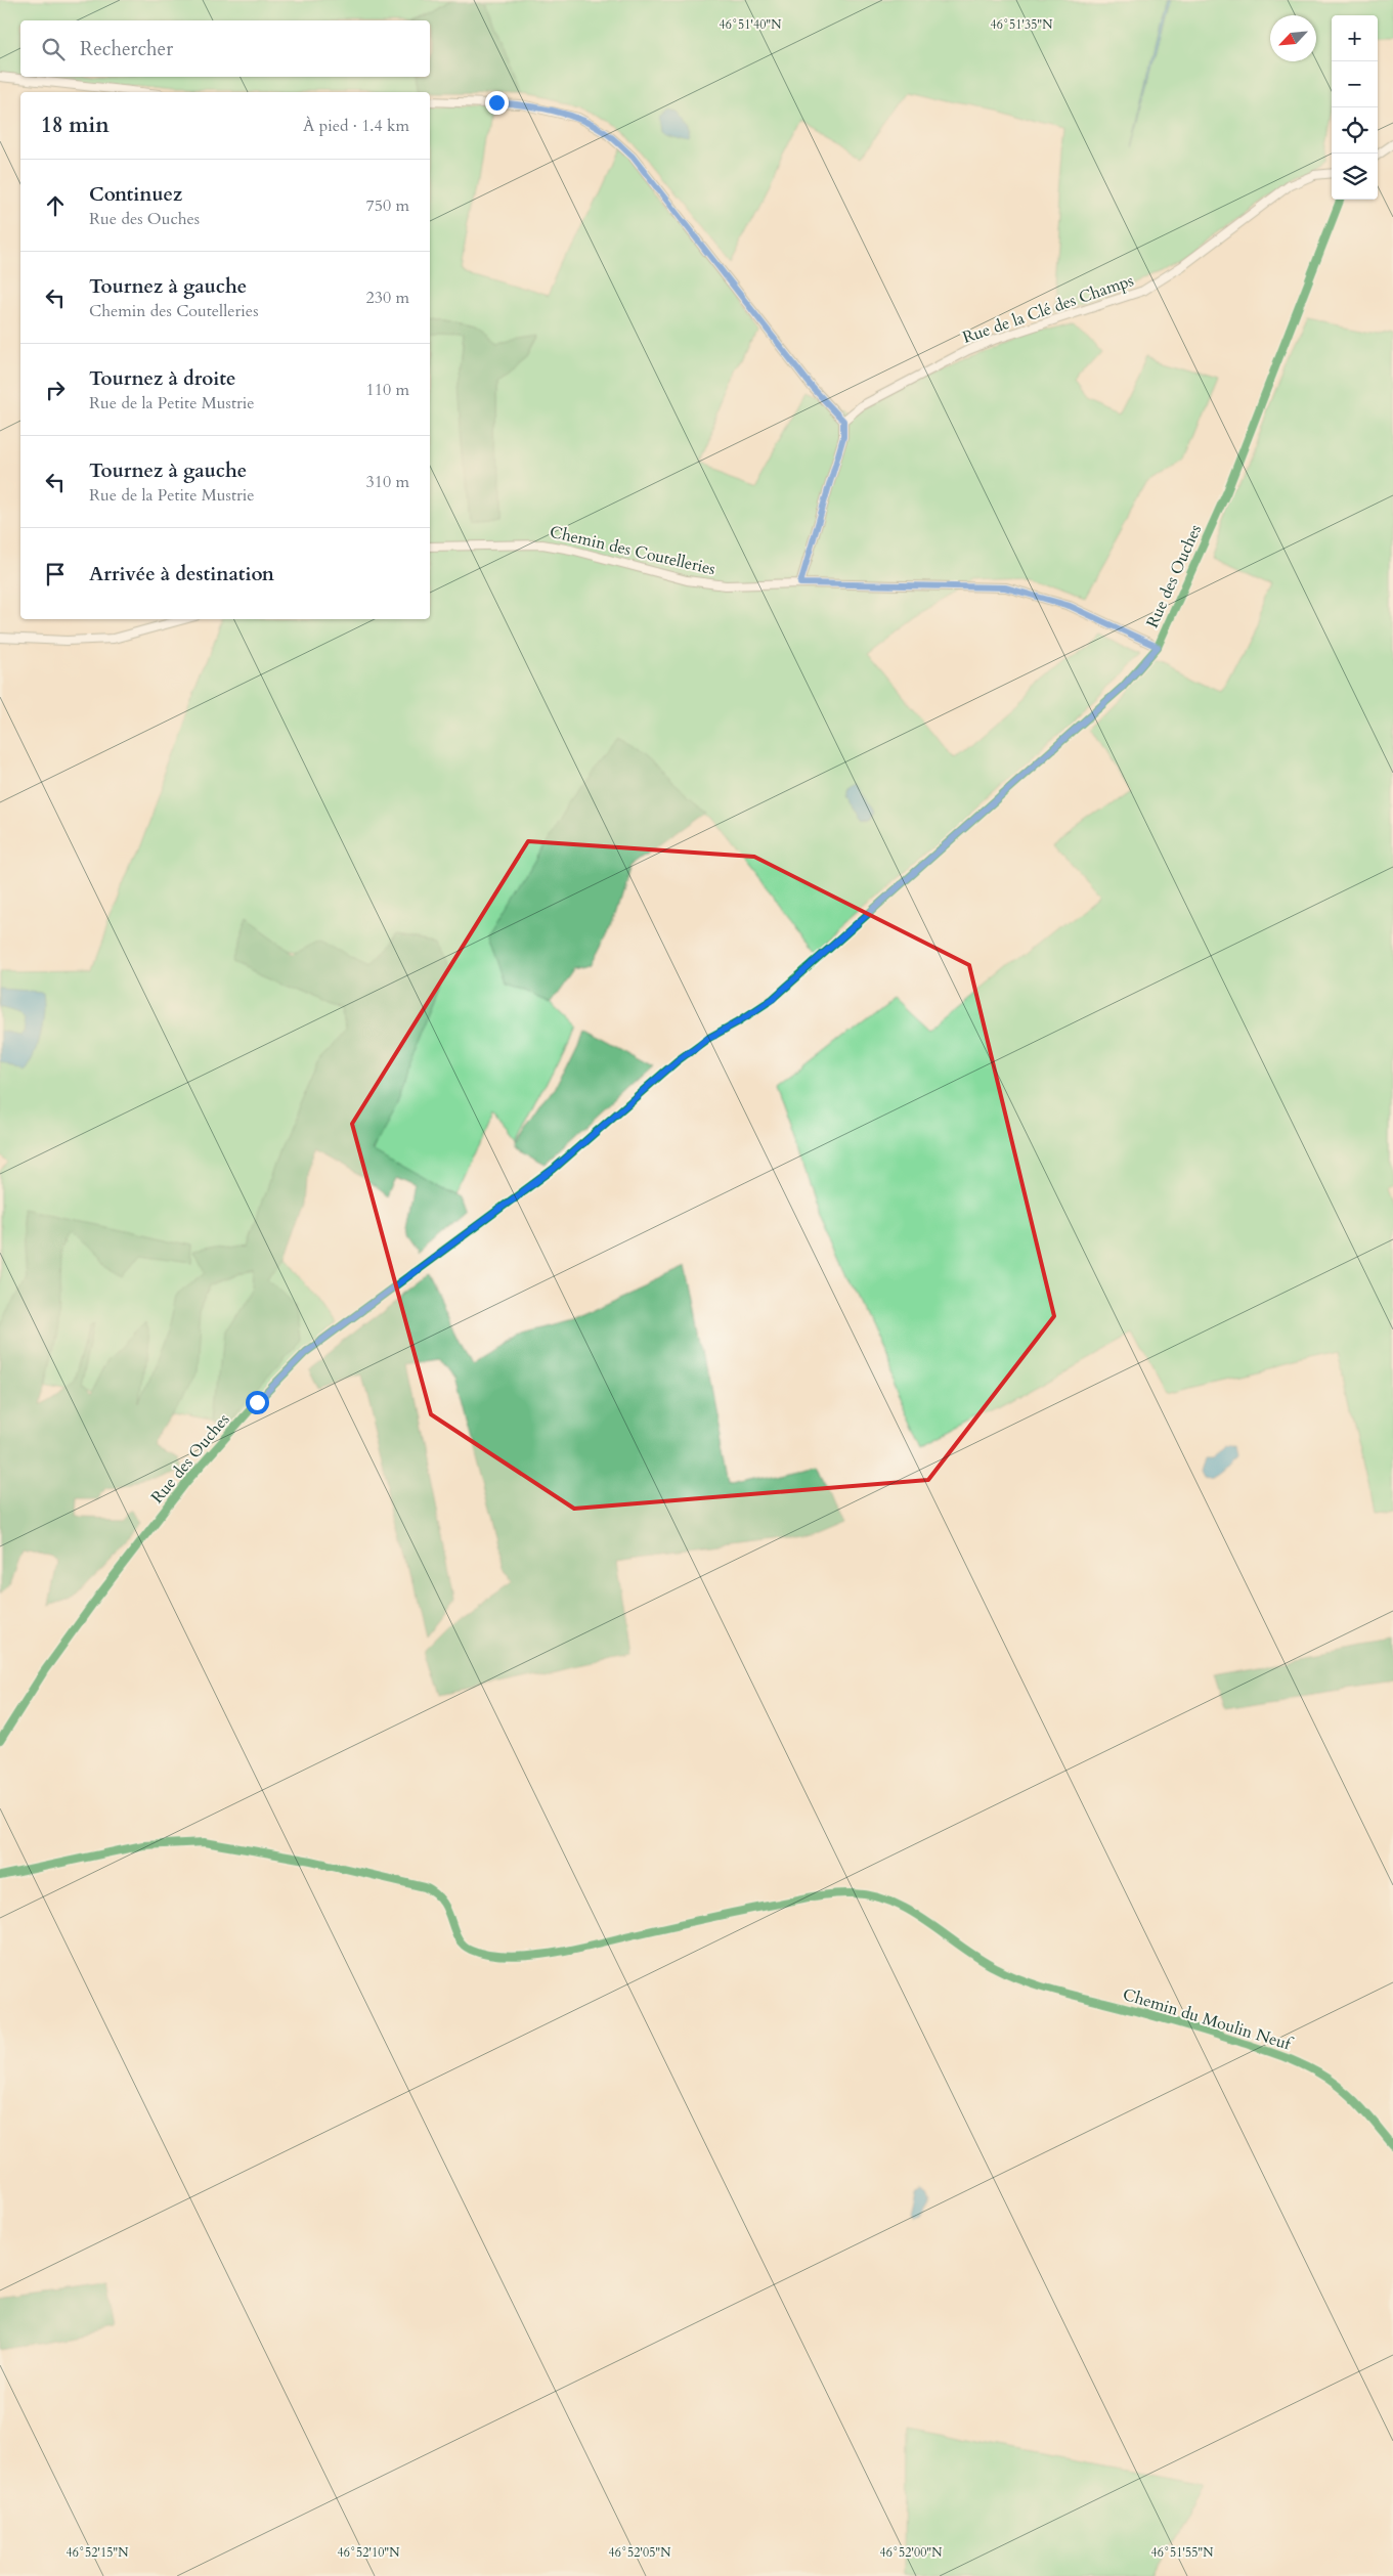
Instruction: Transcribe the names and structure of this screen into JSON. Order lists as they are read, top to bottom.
{
  "streets": {
    "street": [
      "Rue de la Clé des Champs",
      "Chemin des Coutelleries",
      "Rue des Ouches",
      "Chemin du Moulin Neuf"
    ]
  },
  "crossings": [
    ["Chemin des Coutelleries", "Rue des Ouches"]
  ],
  "north": "bottom left",
  "page": {
    "map_buttons": ["+", "−"],
    "search": "Rechercher",
    "heading": ["18 min", "À pied · 1.4 km"],
    "list": [
      ["Continuez", "Rue des Ouches", "750 m"],
      ["Tournez à gauche", "Chemin des Coutelleries", "230 m"],
      ["Tournez à droite", "Rue de la Petite Mustrie", "110 m"],
      ["Tournez à gauche", "Rue de la Petite Mustrie", "310 m"],
      "Arrivée à destination"
    ]
  },
  "coordinates": [
    "46°51'40\"N",
    "46°51'35\"N",
    "46°52'15\"N",
    "46°52'10\"N",
    "46°52'05\"N",
    "46°52'00\"N",
    "46°51'55\"N"
  ]
}
